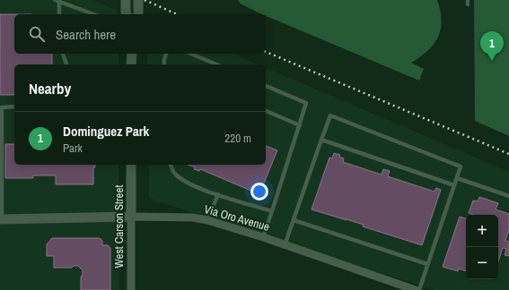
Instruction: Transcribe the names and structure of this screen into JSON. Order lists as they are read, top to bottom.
{
  "streets": {
    "street": ["Via Oro Avenue", "West Carson Street"]
  },
  "crossings": [
    ["Via Oro Avenue", "West Carson Street"]
  ],
  "page": {
    "search": "Search here",
    "pins": "1",
    "heading": "Nearby",
    "list": [
      {
        "mark": "1",
        "name": "Dominguez Park",
        "note": "Park",
        "value": "220 m"
      }
    ],
    "map_buttons": ["+", "−"]
  }
}
